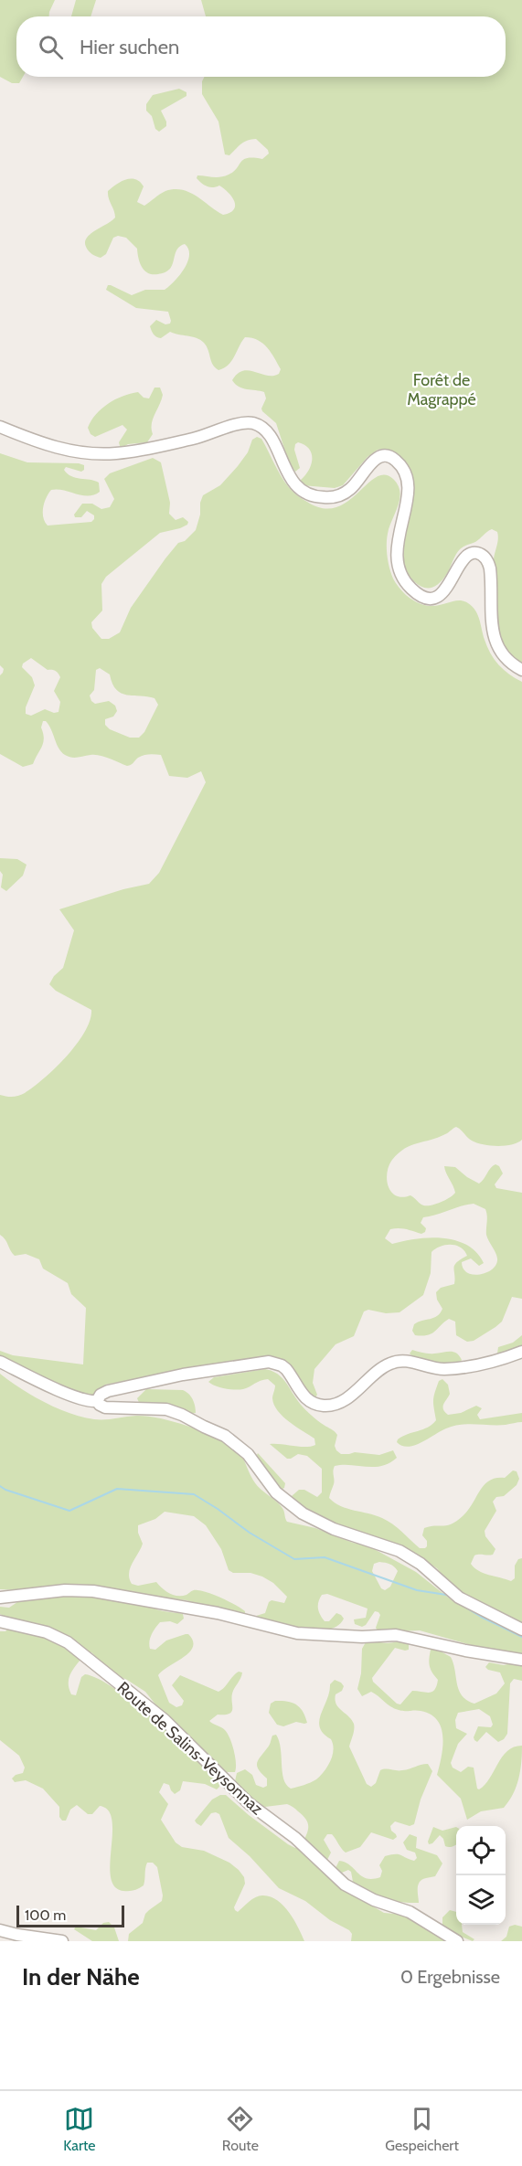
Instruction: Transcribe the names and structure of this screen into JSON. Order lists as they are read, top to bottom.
{
  "streets": {
    "street": ["Route de Salins-Veysonnaz"]
  },
  "parks": ["Forêt de Magrappé"],
  "scale_bar": "100 m",
  "page": {
    "search": "Hier suchen",
    "scale": "100 m",
    "heading": ["In der Nähe", "0 Ergebnisse"],
    "nav": ["Karte", "Route", "Gespeichert"]
  }
}
